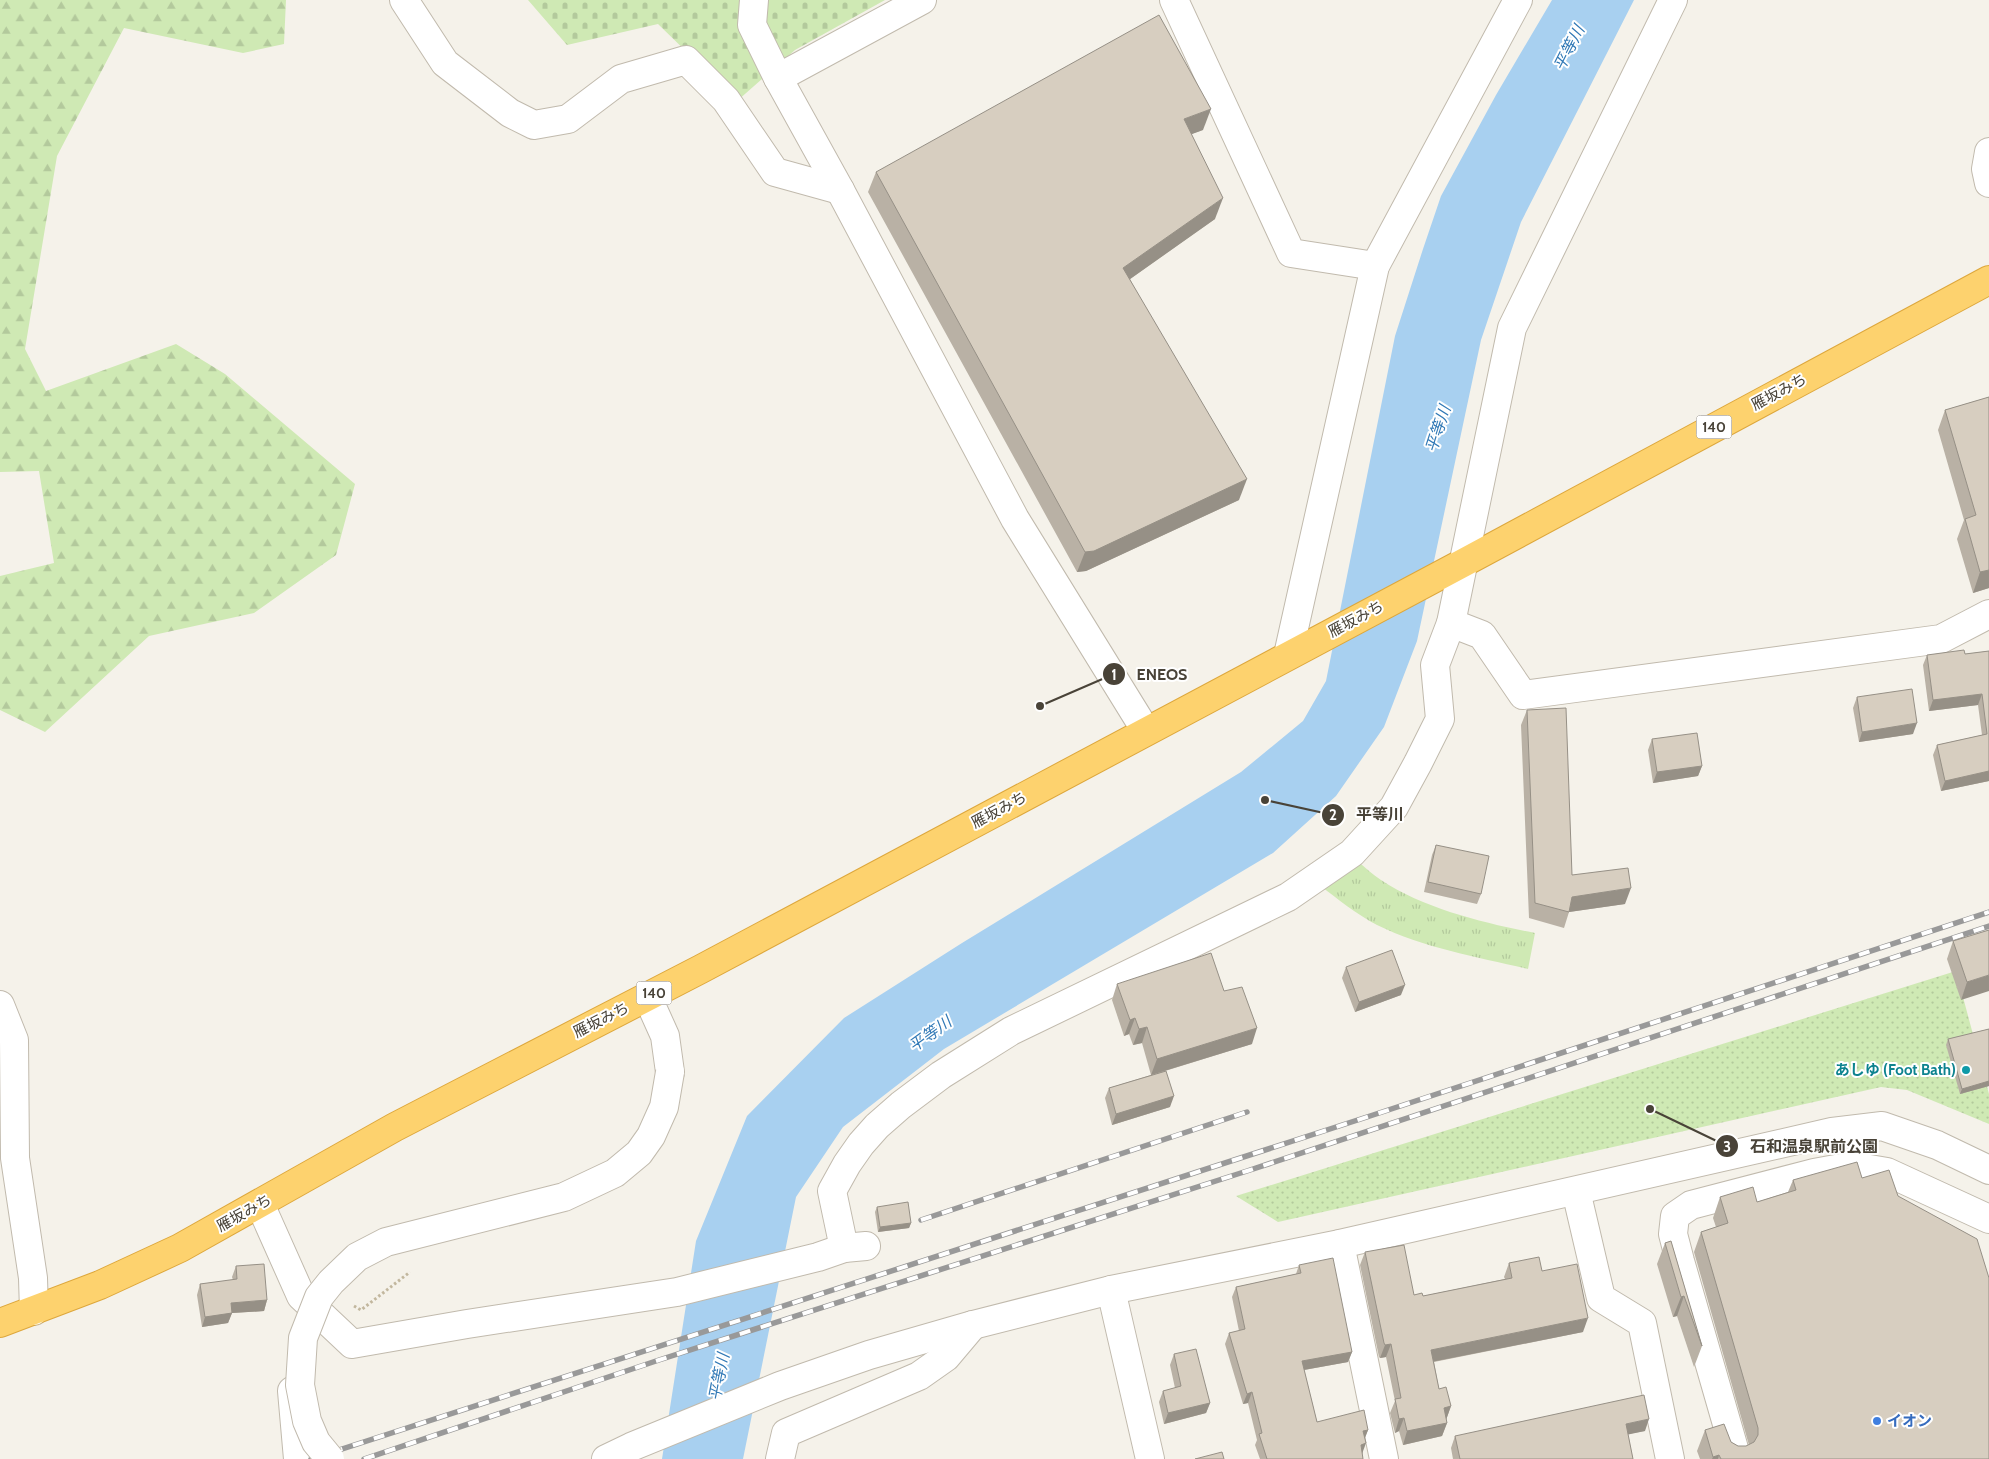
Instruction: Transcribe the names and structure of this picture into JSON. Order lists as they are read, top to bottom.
{
  "streets": {
    "highway": ["雁坂みち", "140"]
  },
  "water": ["平等川"],
  "places": [
    "ENEOS",
    "平等川",
    "あしゆ (Foot Bath)",
    "石和温泉駅前公園",
    "イオン"
  ]
}
